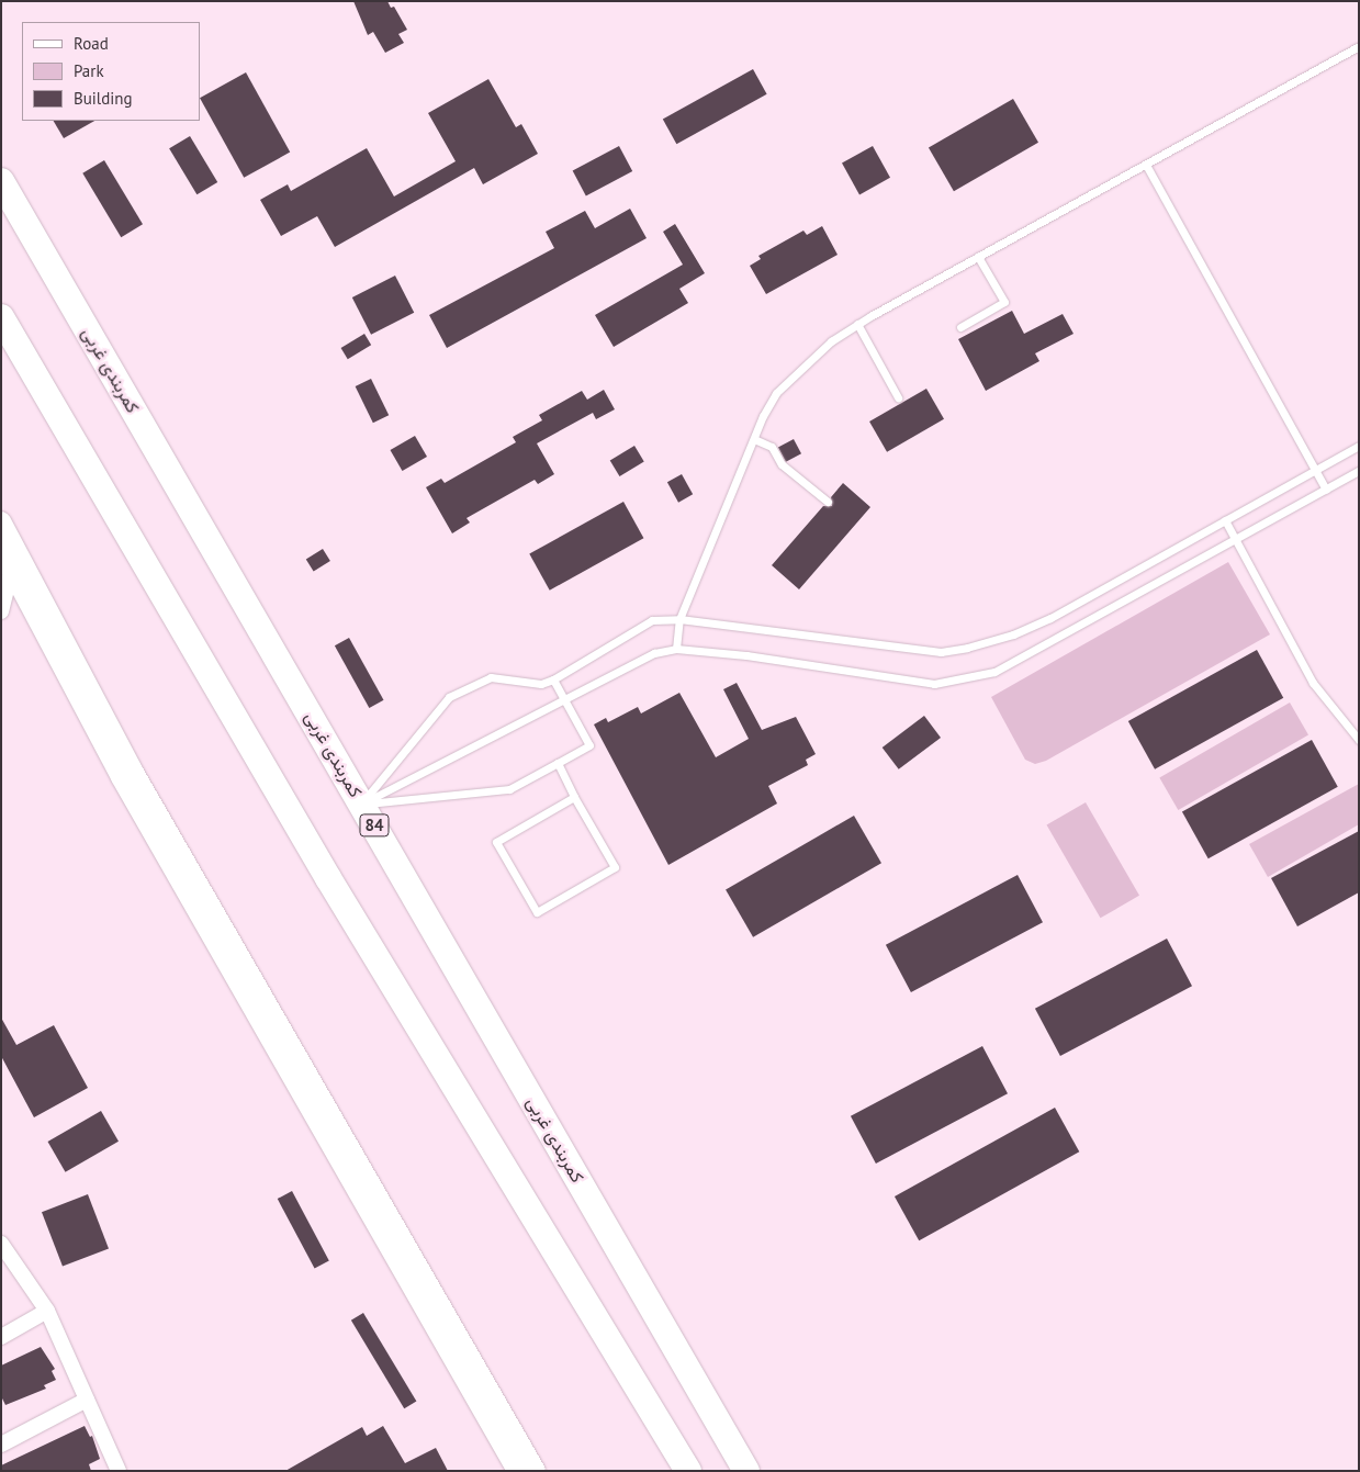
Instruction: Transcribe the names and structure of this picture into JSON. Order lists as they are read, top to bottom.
{
  "streets": {
    "highway": ["کمربندی غربی", "84"]
  },
  "legend": ["Road", "Park", "Building"]
}
